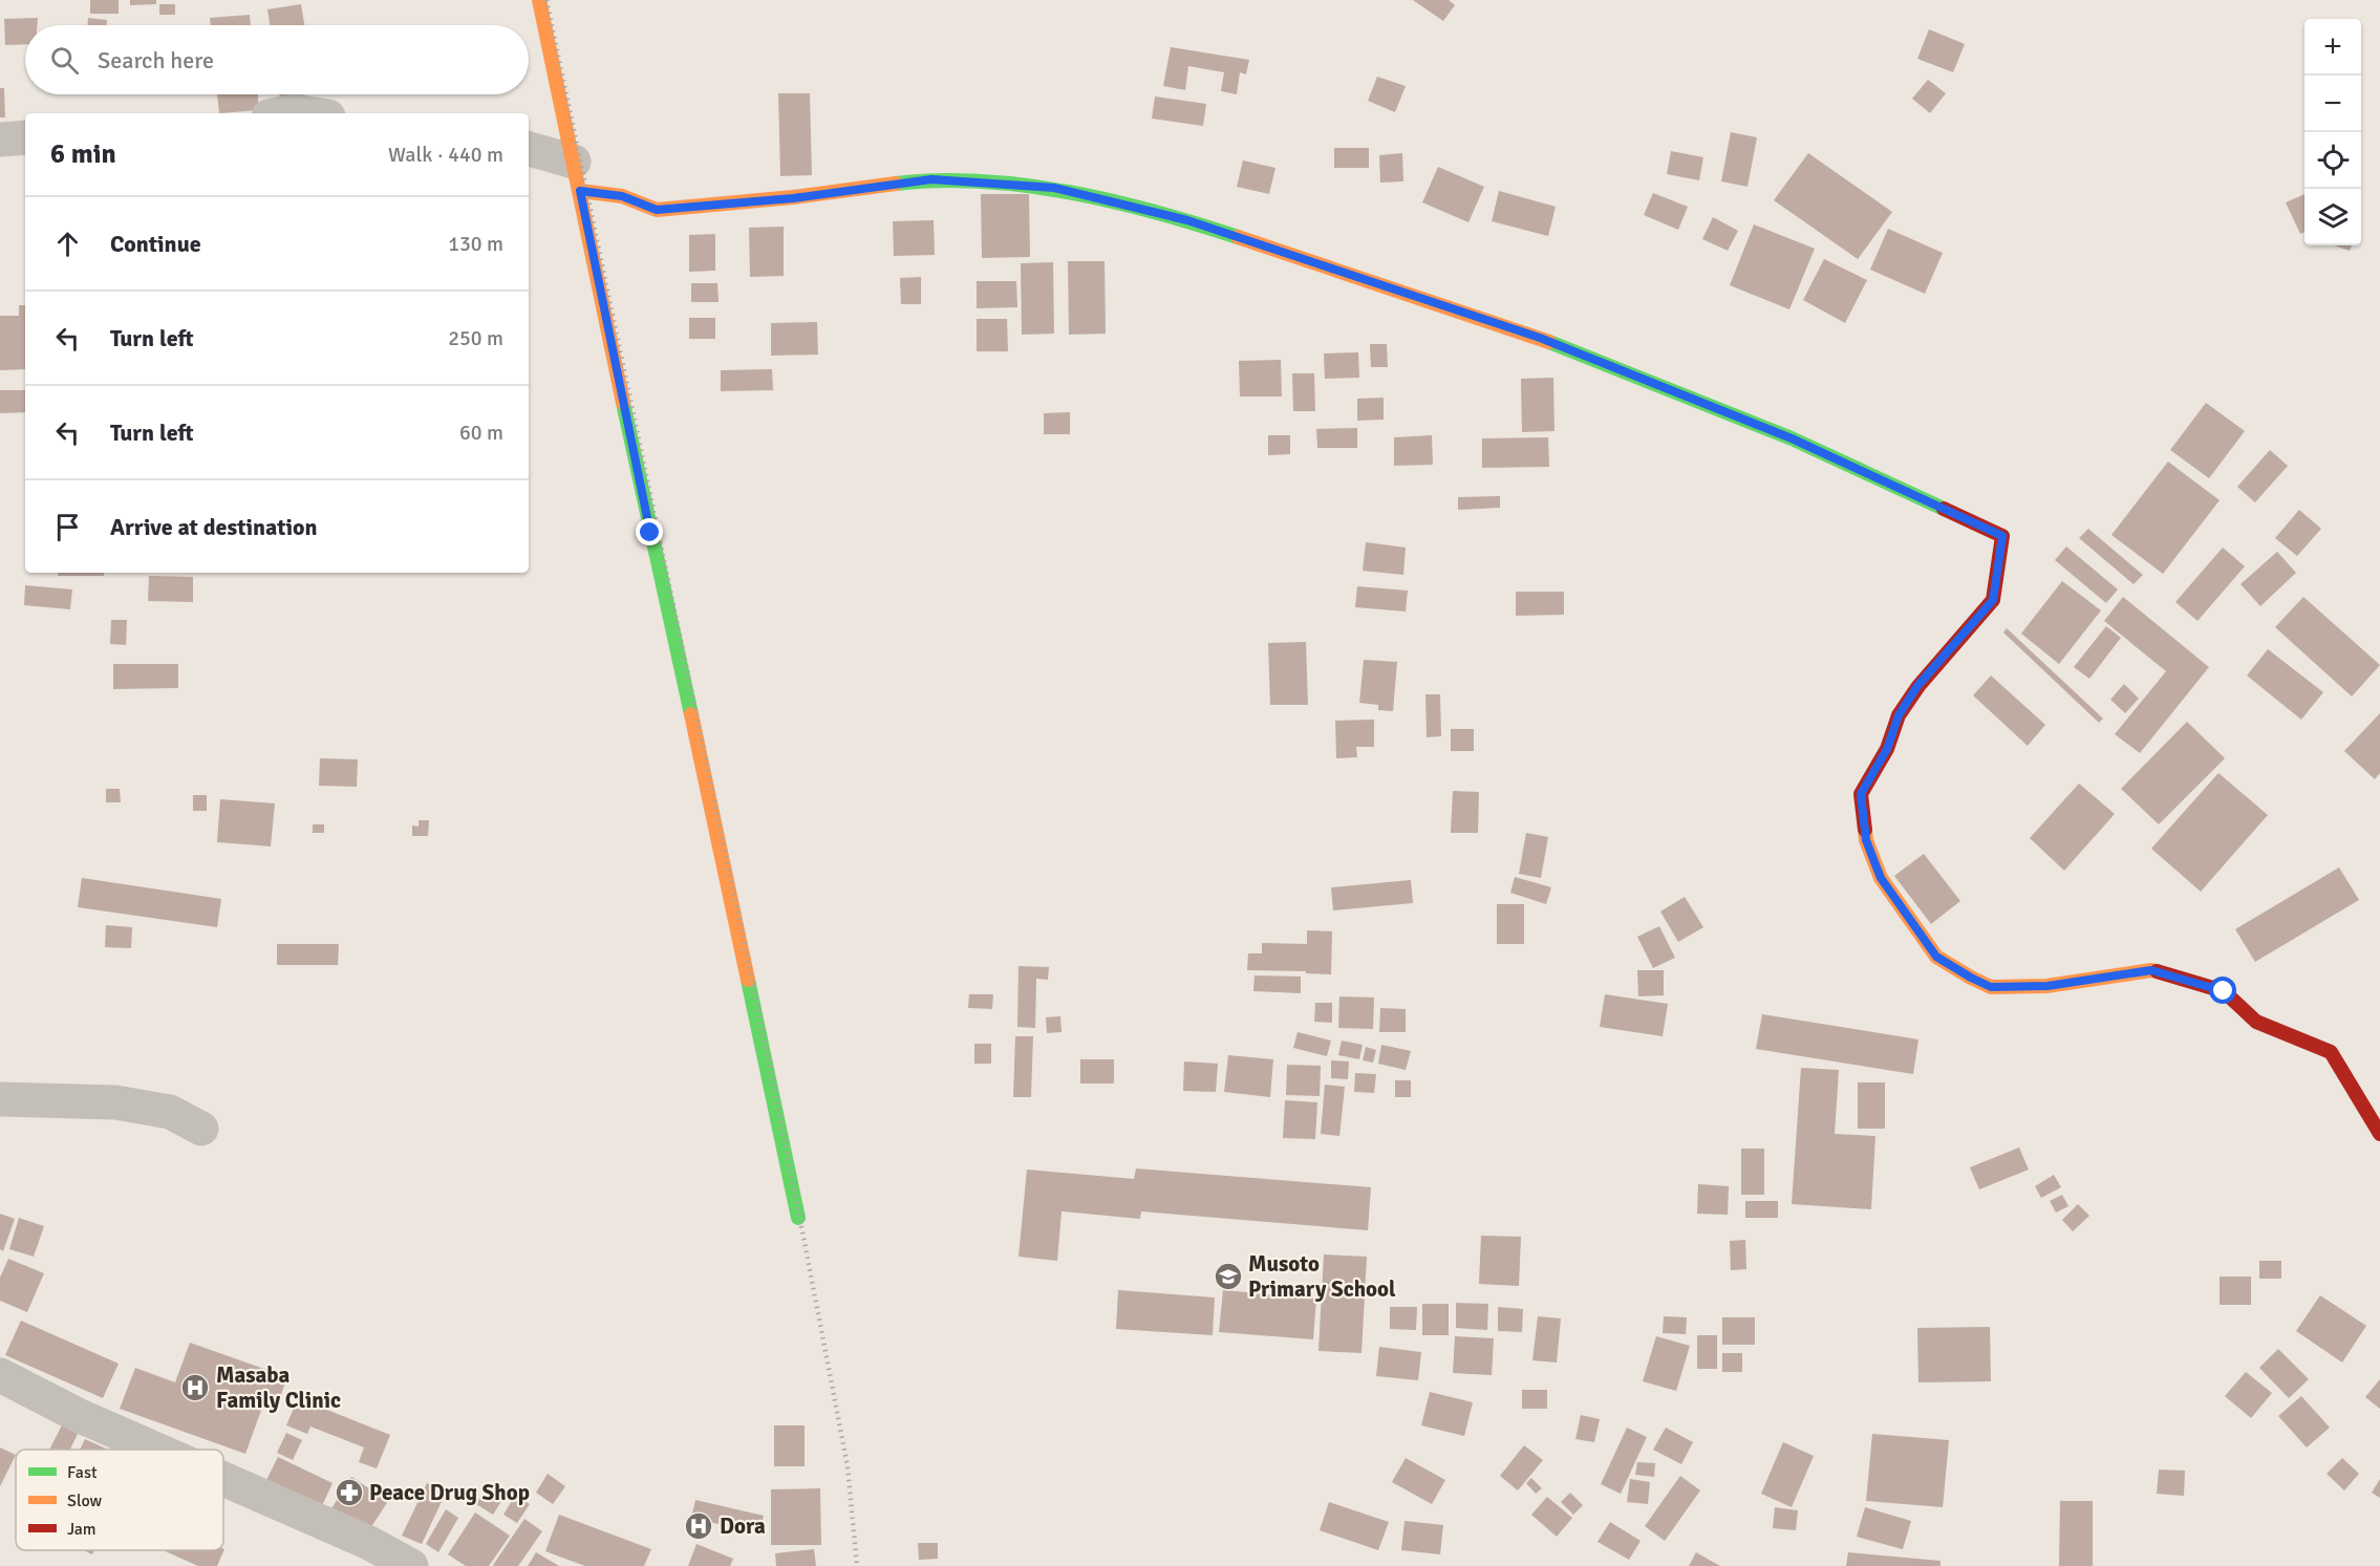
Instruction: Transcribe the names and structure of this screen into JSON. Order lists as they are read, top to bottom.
{
  "places": {
    "school or university": ["Musoto Primary School"],
    "hospital": ["Masaba Family Clinic", "Dora"],
    "pharmacy": ["Peace Drug Shop"]
  },
  "legend": ["Fast", "Slow", "Jam"],
  "page": {
    "map_buttons": ["+", "−"],
    "search": "Search here",
    "heading": ["6 min", "Walk · 440 m"],
    "list": [
      ["Continue", "130 m"],
      ["Turn left", "250 m"],
      ["Turn left", "60 m"],
      "Arrive at destination"
    ]
  }
}
